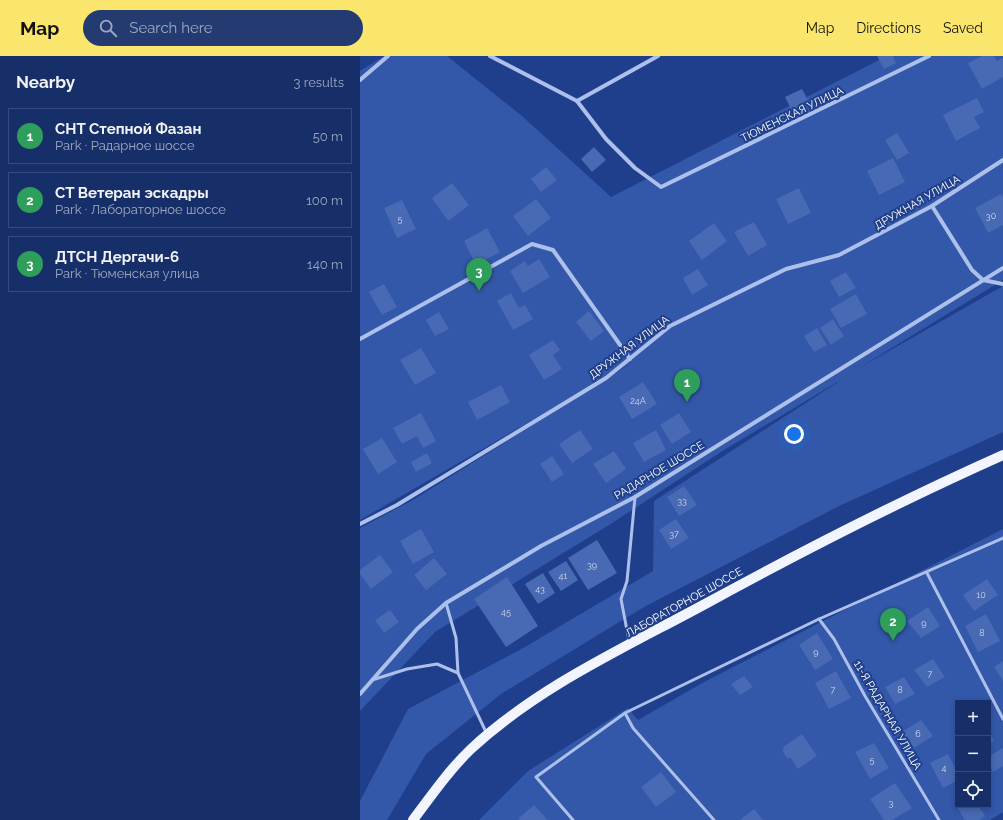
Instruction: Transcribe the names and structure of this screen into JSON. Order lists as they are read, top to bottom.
{
  "streets": {
    "main road": ["ЛАБОРАТОРНОЕ ШОССЕ"],
    "street": ["ТЮМЕНСКАЯ УЛИЦА", "ДРУЖНАЯ УЛИЦА", "РАДАРНОЕ ШОССЕ"],
    "lane": ["11-Я РАДАРНАЯ УЛИЦА"]
  },
  "house_numbers": [
    "30",
    "5",
    "24А",
    "33",
    "37",
    "39",
    "41",
    "43",
    "10",
    "45",
    "9",
    "8",
    "9",
    "7",
    "7",
    "8",
    "6",
    "5",
    "4",
    "3"
  ],
  "page": {
    "header": "Map",
    "search": "Search here",
    "nav": ["Map", "Directions", "Saved"],
    "heading": ["Nearby", "3 results"],
    "list": [
      {
        "mark": "1",
        "name": "СНТ Степной Фазан",
        "note": "Park · Радарное шоссе",
        "value": "50 m"
      },
      {
        "mark": "2",
        "name": "СТ Ветеран эскадры",
        "note": "Park · Лабораторное шоссе",
        "value": "100 m"
      },
      {
        "mark": "3",
        "name": "ДТСН Дергачи-6",
        "note": "Park · Тюменская улица",
        "value": "140 m"
      }
    ],
    "pins": ["3", "1", "2"],
    "map_buttons": ["+", "−"]
  }
}
